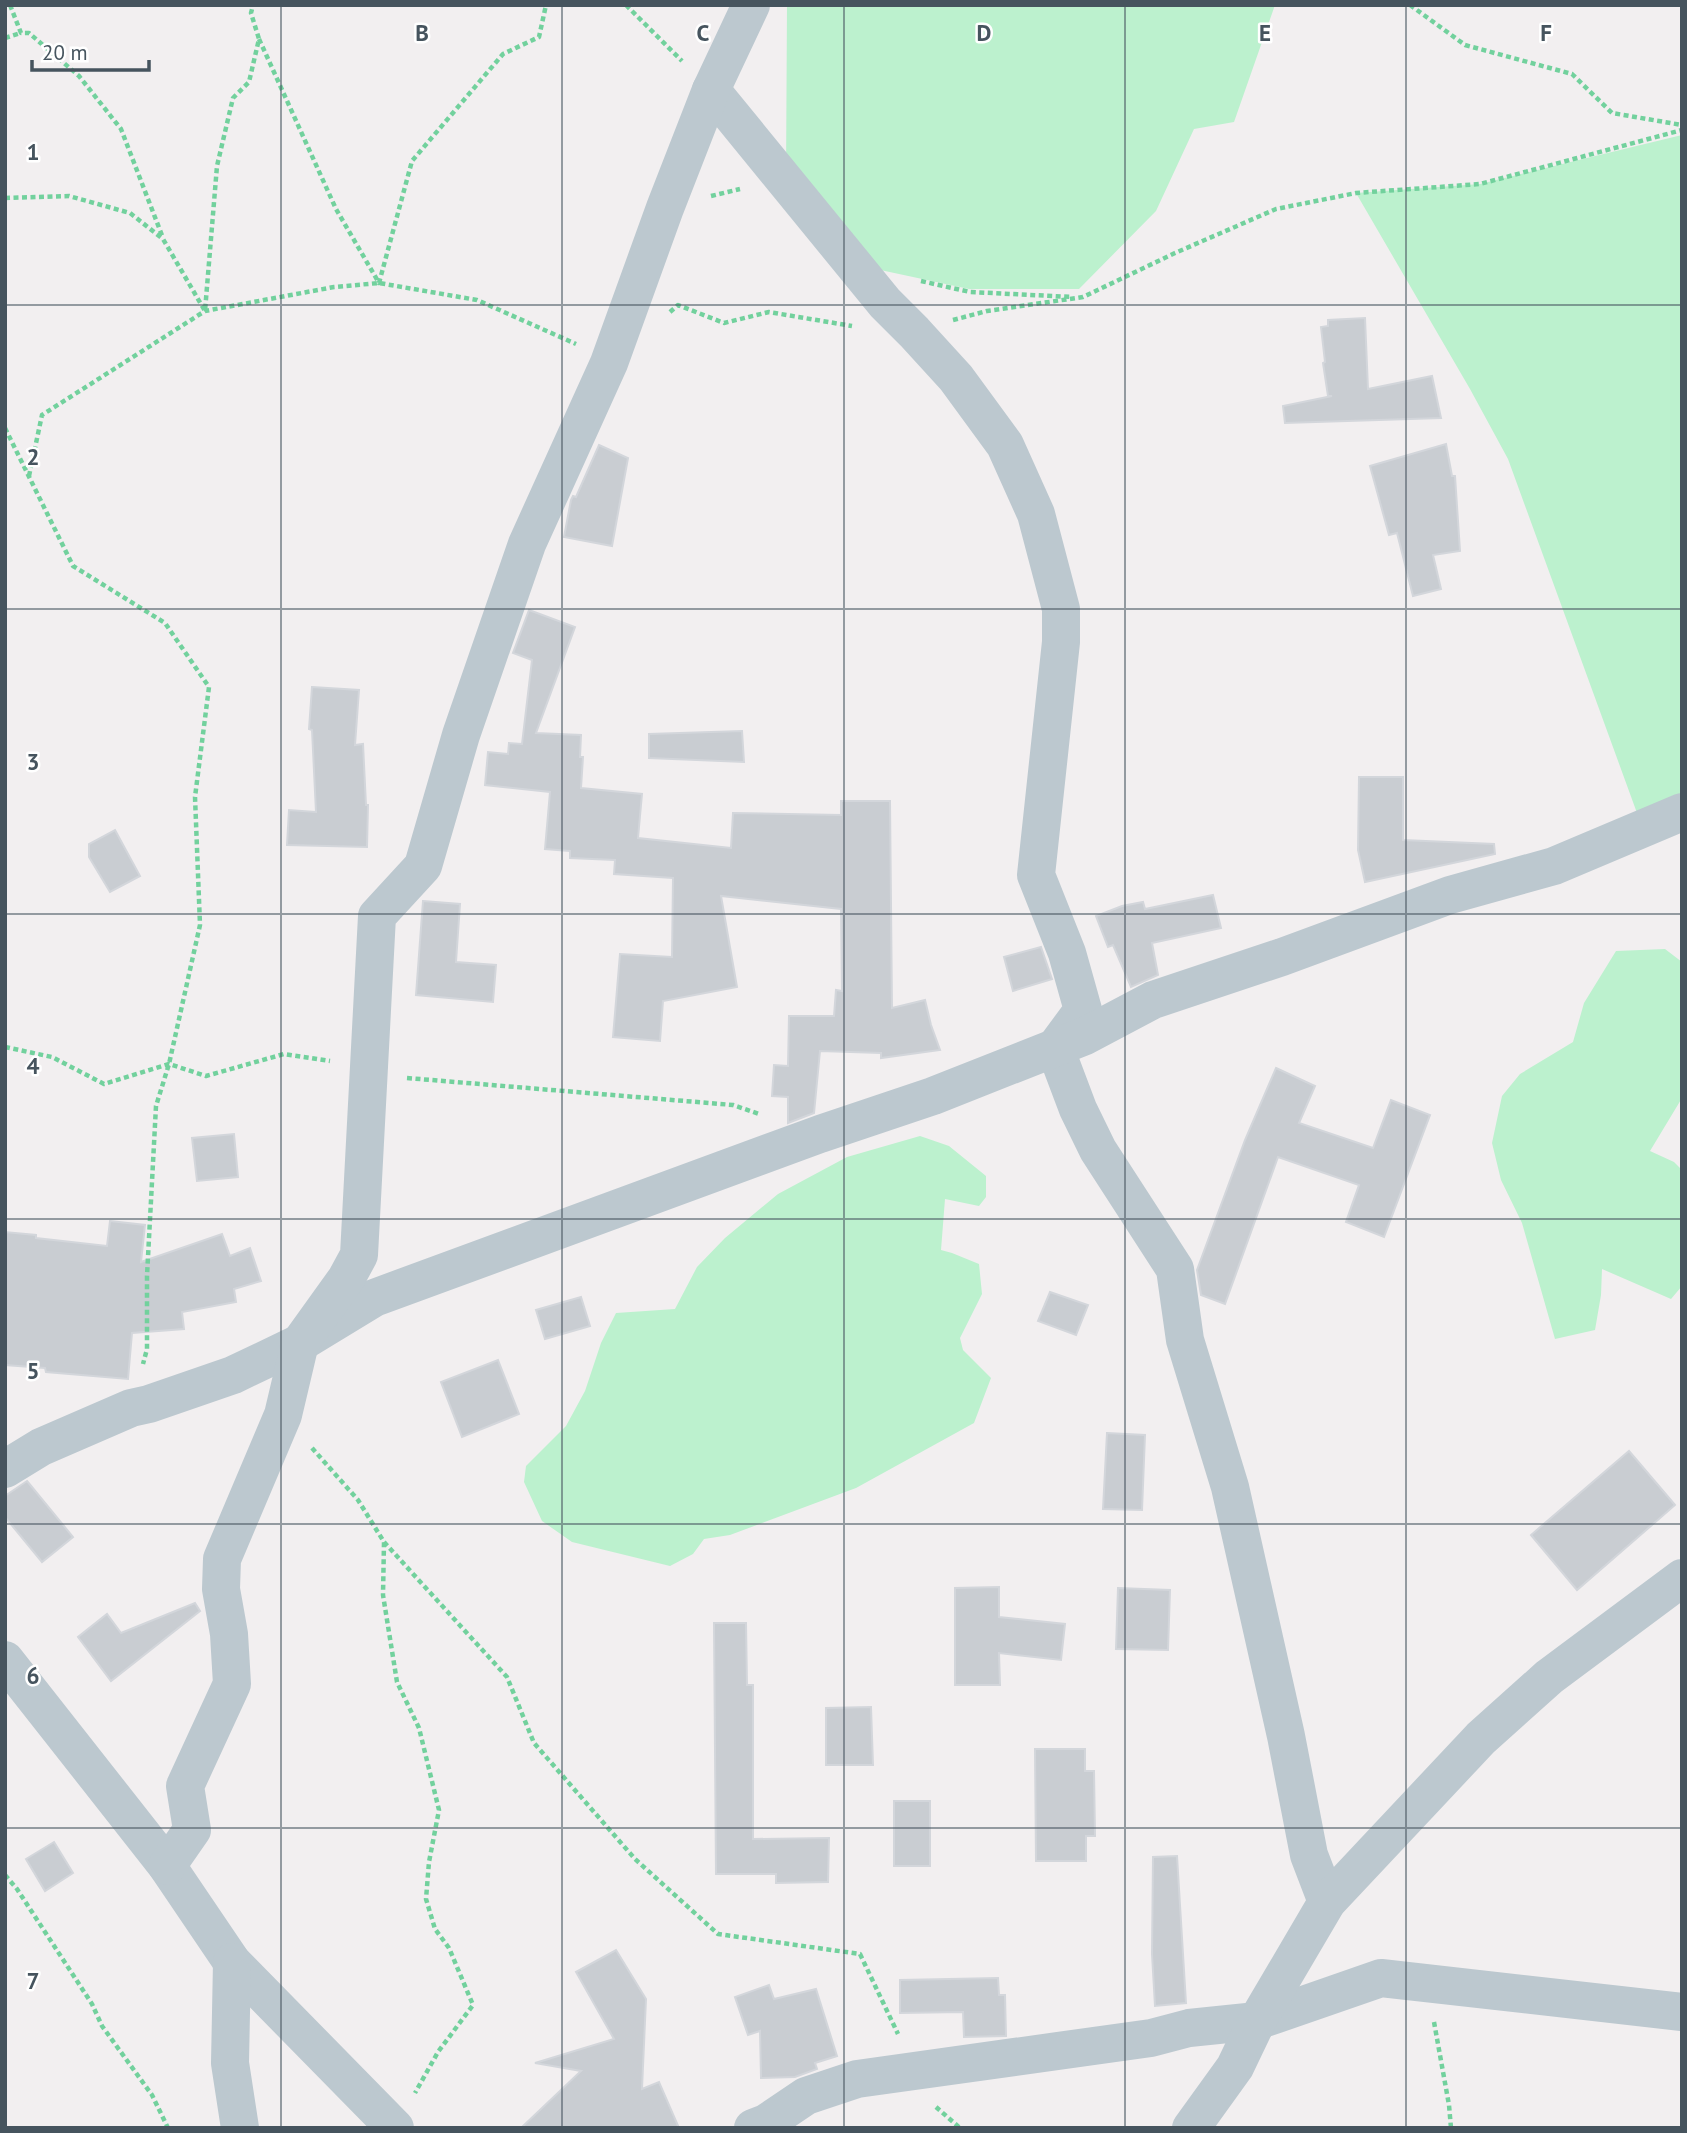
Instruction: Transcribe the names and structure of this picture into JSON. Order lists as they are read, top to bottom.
{
  "scale_bar": "20 m",
  "grid": {
    "columns": [
      "B",
      "C",
      "D",
      "E",
      "F"
    ],
    "rows": [
      "1",
      "2",
      "3",
      "4",
      "5",
      "6",
      "7"
    ]
  }
}
